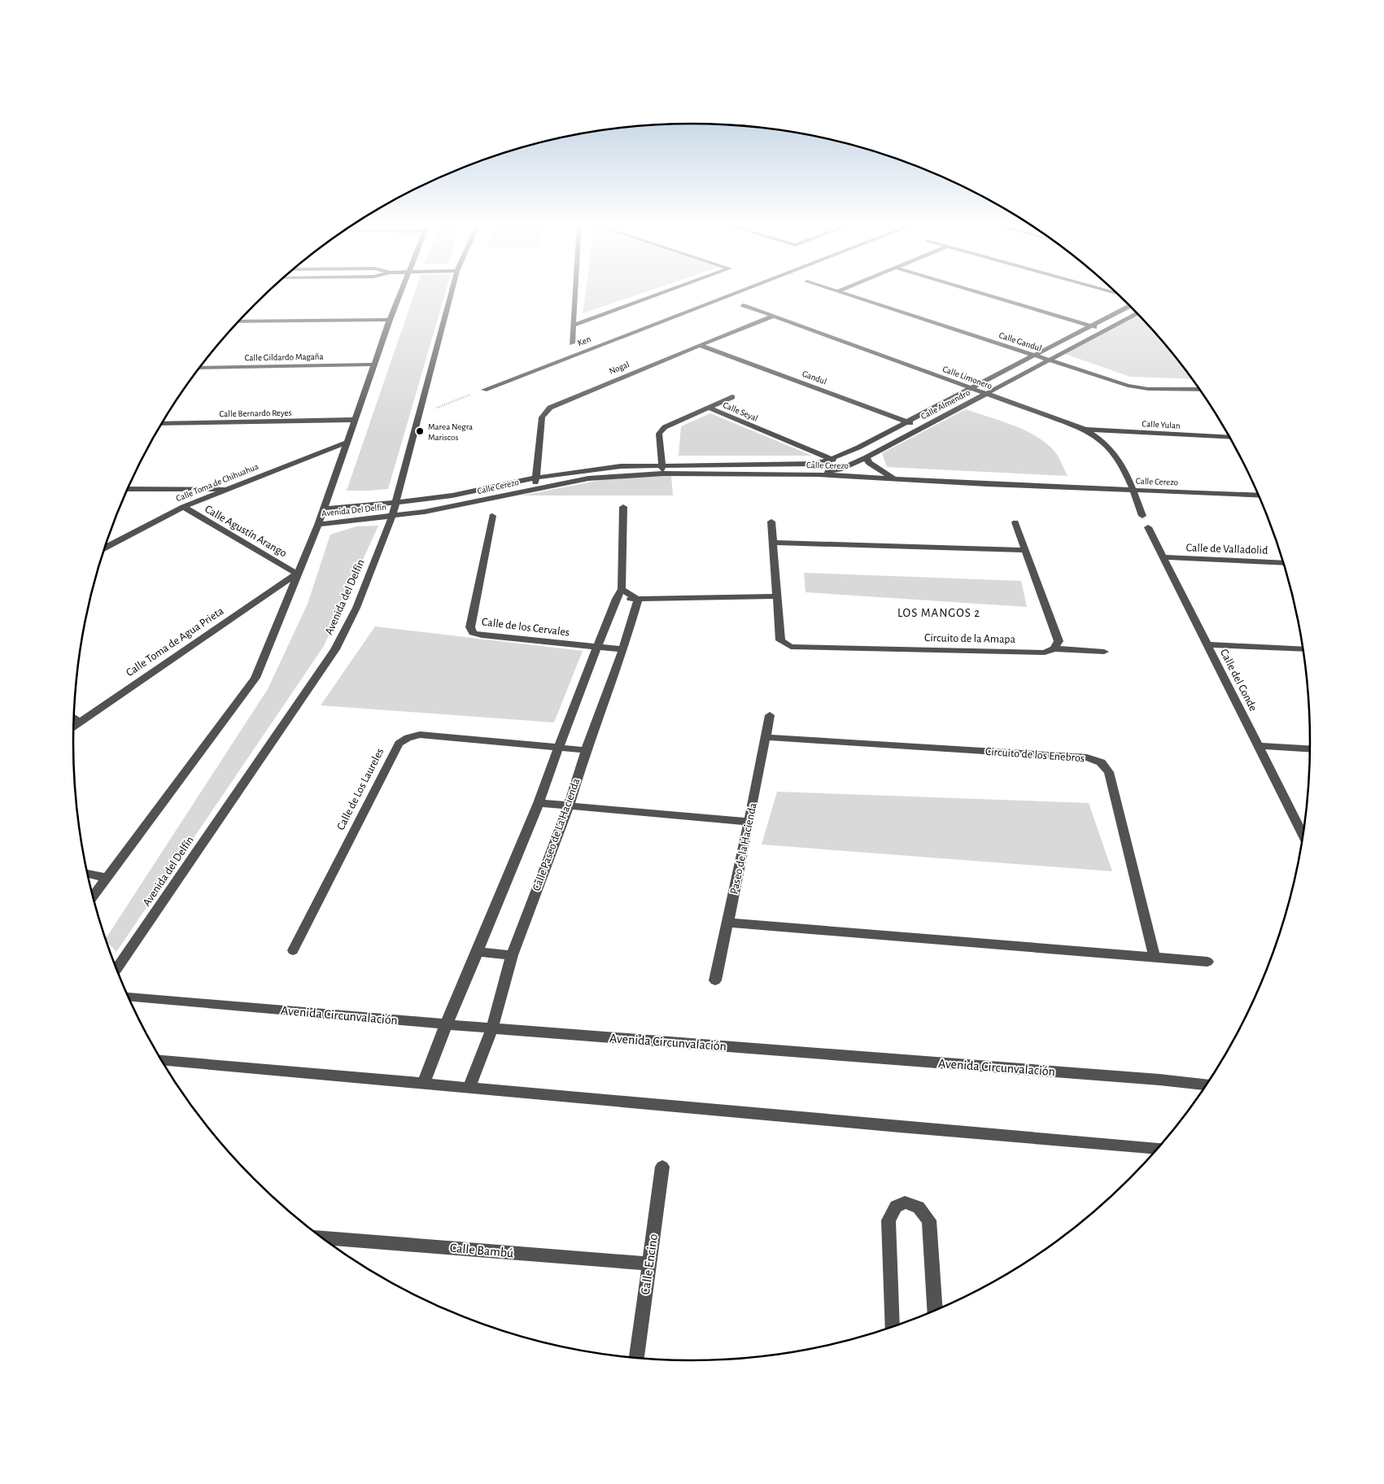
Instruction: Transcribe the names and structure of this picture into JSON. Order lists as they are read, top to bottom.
{
  "streets": {
    "street": [
      "Ken",
      "Calle Gandul",
      "Calle Gildardo Magaña",
      "Nogal",
      "Gandul",
      "Calle Limonero",
      "Calle Almendro",
      "Calle Seyal",
      "Calle Bernardo Reyes",
      "Calle Yulan",
      "Calle Cerezo",
      "Calle Toma de Chihuahua",
      "Avenida Del Delfín",
      "Calle Agustín Arango",
      "Calle de Valladolid",
      "Avenida del Delfín",
      "Calle de los Cervales",
      "Circuito de la Amapa",
      "Calle Toma de Agua Prieta",
      "Calle del Conde",
      "Circuito de los Enebros",
      "Calle de Los Laureles",
      "Calle Paseo de La Hacienda",
      "Paseo de la Hacienda",
      "Avenida Circunvalación",
      "Calle Bambú",
      "Calle Encino"
    ]
  },
  "crossings": [
    ["Calle Gandul", "Calle Almendro"],
    ["Calle Gildardo Magaña", "Avenida del Delfín"],
    ["Nogal", "Gandul"],
    ["Nogal", "Calle Limonero"],
    ["Nogal", "Calle Cerezo"],
    ["Gandul", "Calle Almendro"],
    ["Calle Limonero", "Calle Almendro"],
    ["Calle Limonero", "Calle Yulan"],
    ["Calle Limonero", "Calle Cerezo"],
    ["Calle Almendro", "Calle Seyal"],
    ["Calle Almendro", "Calle Cerezo"],
    ["Calle Seyal", "Calle Cerezo"],
    ["Calle Bernardo Reyes", "Avenida del Delfín"],
    ["Calle Cerezo", "Avenida Del Delfín"],
    ["Calle Cerezo", "Avenida del Delfín"],
    ["Calle Toma de Chihuahua", "Calle Agustín Arango"],
    ["Calle Toma de Chihuahua", "Avenida del Delfín"],
    ["Avenida Del Delfín", "Avenida del Delfín"],
    ["Calle Agustín Arango", "Avenida del Delfín"],
    ["Calle Agustín Arango", "Calle Toma de Agua Prieta"],
    ["Calle de Valladolid", "Calle del Conde"],
    ["Avenida del Delfín", "Calle Toma de Agua Prieta"],
    ["Circuito de los Enebros", "Paseo de la Hacienda"],
    ["Calle de Los Laureles", "Calle Paseo de La Hacienda"],
    ["Calle Paseo de La Hacienda", "Avenida Circunvalación"],
    ["Calle Bambú", "Calle Encino"]
  ],
  "districts": ["LOS MANGOS 2"],
  "places": ["Marea Negra Mariscos"]
}
